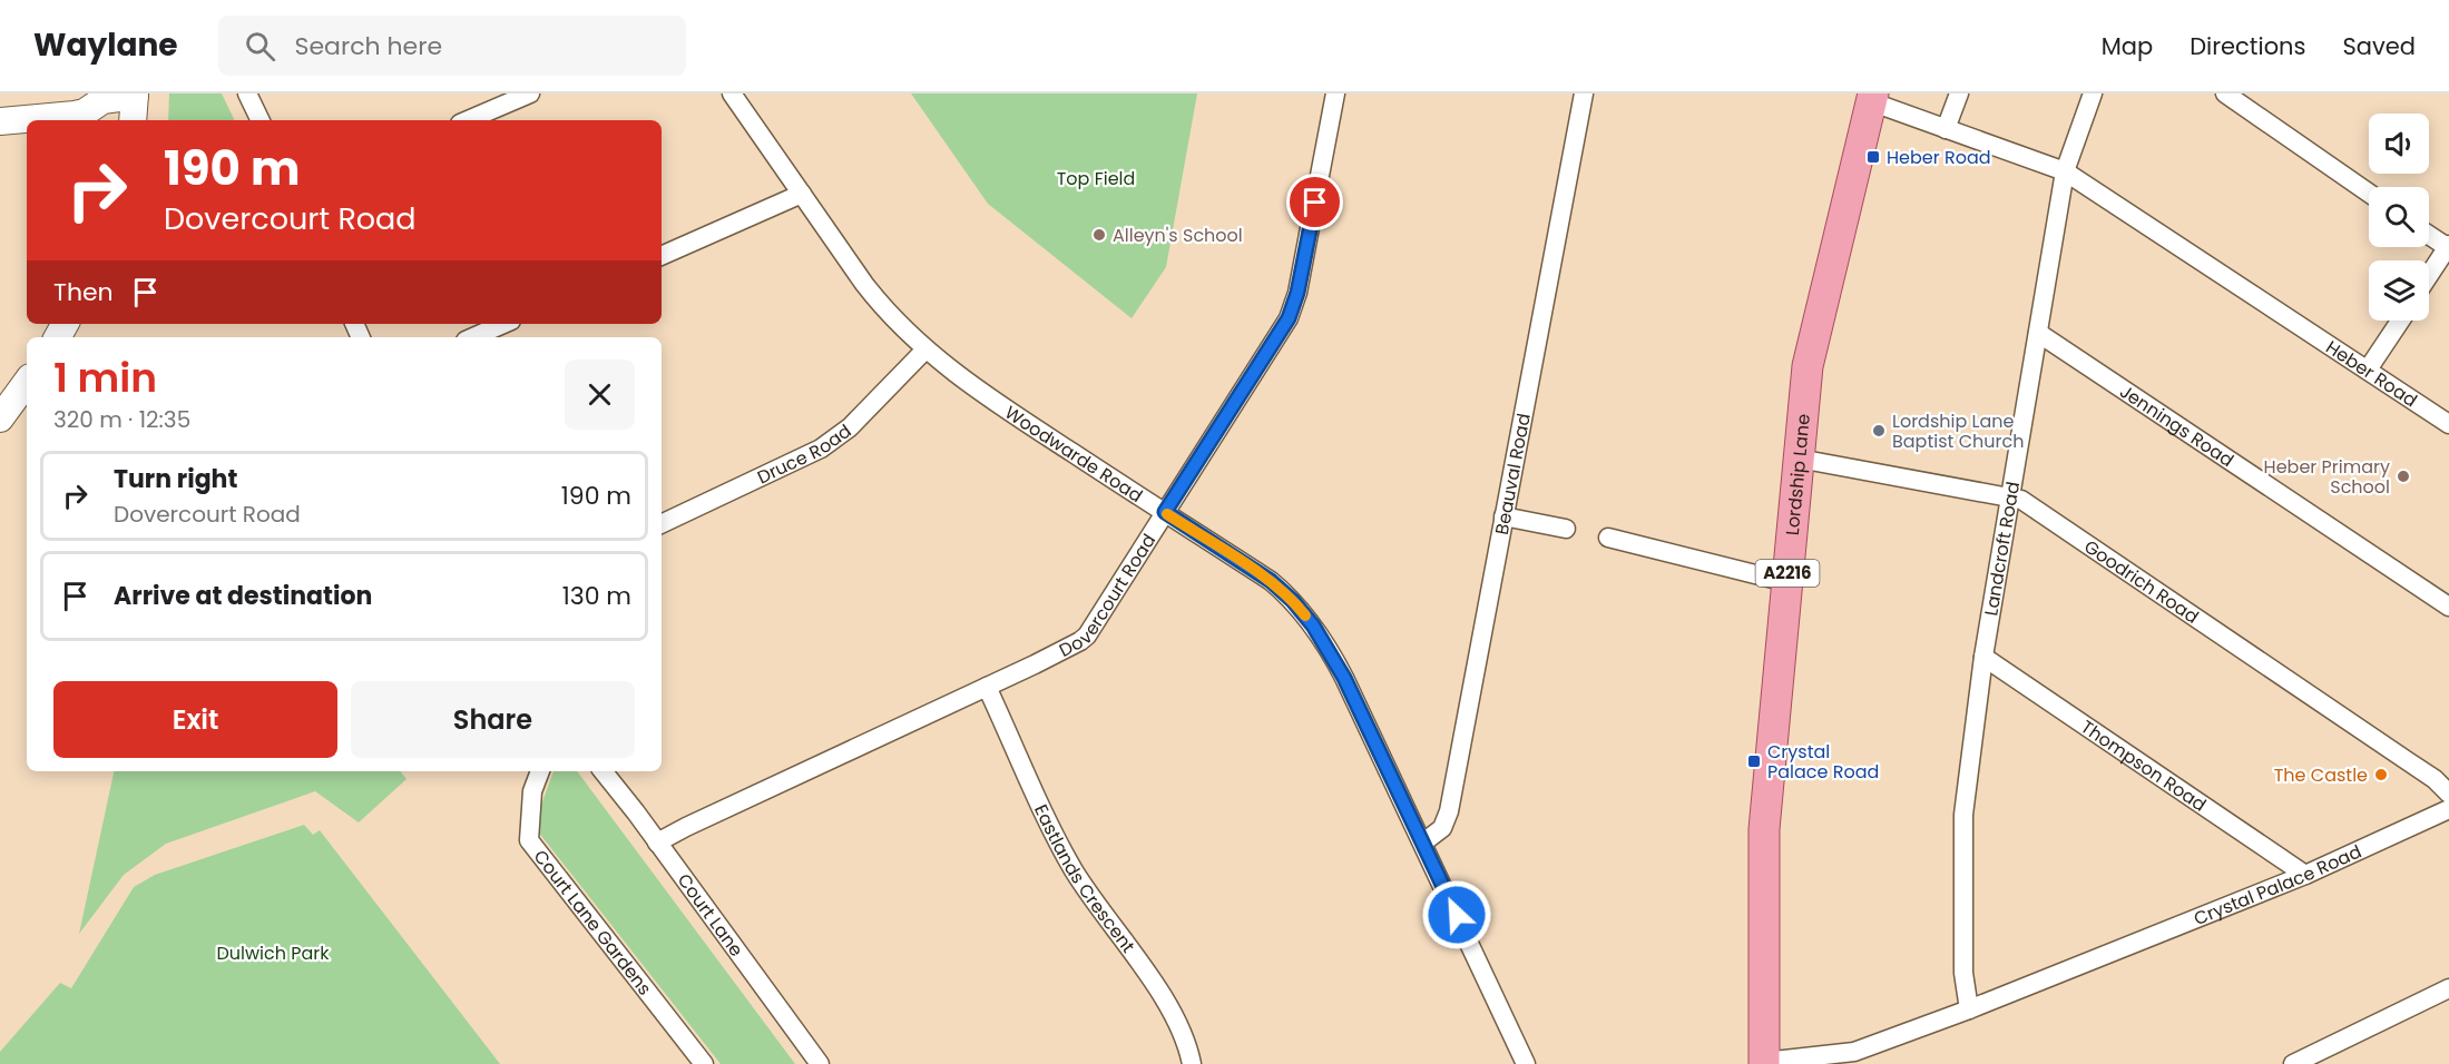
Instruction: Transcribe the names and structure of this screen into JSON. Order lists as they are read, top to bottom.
{
  "streets": {
    "main road": ["Lordship Lane", "A2216"],
    "street": [
      "Heber Road",
      "Jennings Road",
      "Druce Road",
      "Woodwarde Road",
      "Beauval Road",
      "Landcroft Road",
      "Goodrich Road",
      "Dovercourt Road",
      "Thompson Road",
      "Eastlands Crescent",
      "Crystal Palace Road",
      "Court Lane",
      "Court Lane Gardens"
    ]
  },
  "crossings": [
    ["Heber Road", "Lordship Lane"],
    ["Heber Road", "Landcroft Road"],
    ["Jennings Road", "Landcroft Road"],
    ["Druce Road", "Woodwarde Road"],
    ["Woodwarde Road", "Beauval Road"],
    ["Woodwarde Road", "Dovercourt Road"],
    ["Lordship Lane", "Goodrich Road"],
    ["Lordship Lane", "Crystal Palace Road"],
    ["Landcroft Road", "Goodrich Road"],
    ["Landcroft Road", "Thompson Road"],
    ["Landcroft Road", "Crystal Palace Road"],
    ["Dovercourt Road", "Eastlands Crescent"],
    ["Dovercourt Road", "Court Lane"],
    ["Thompson Road", "Crystal Palace Road"]
  ],
  "parks": ["Top Field", "Dulwich Park"],
  "places": {
    "transit": ["Heber Road", "Crystal Palace Road"],
    "other": [
      "Alleyn's School",
      "Lordship Lane Baptist Church",
      "Heber Primary School",
      "The Castle"
    ]
  },
  "page": {
    "header": "Waylane",
    "search": "Search here",
    "nav": ["Map", "Directions", "Saved"],
    "turn": ["190 m", "Dovercourt Road"],
    "then": "Then",
    "heading": ["1 min", "320 m · 12:35"],
    "list": [
      {
        "name": "Turn right",
        "note": "Dovercourt Road",
        "value": "190 m"
      },
      {
        "name": "Arrive at destination",
        "value": "130 m"
      }
    ],
    "buttons": ["Exit", "Share"]
  }
}
